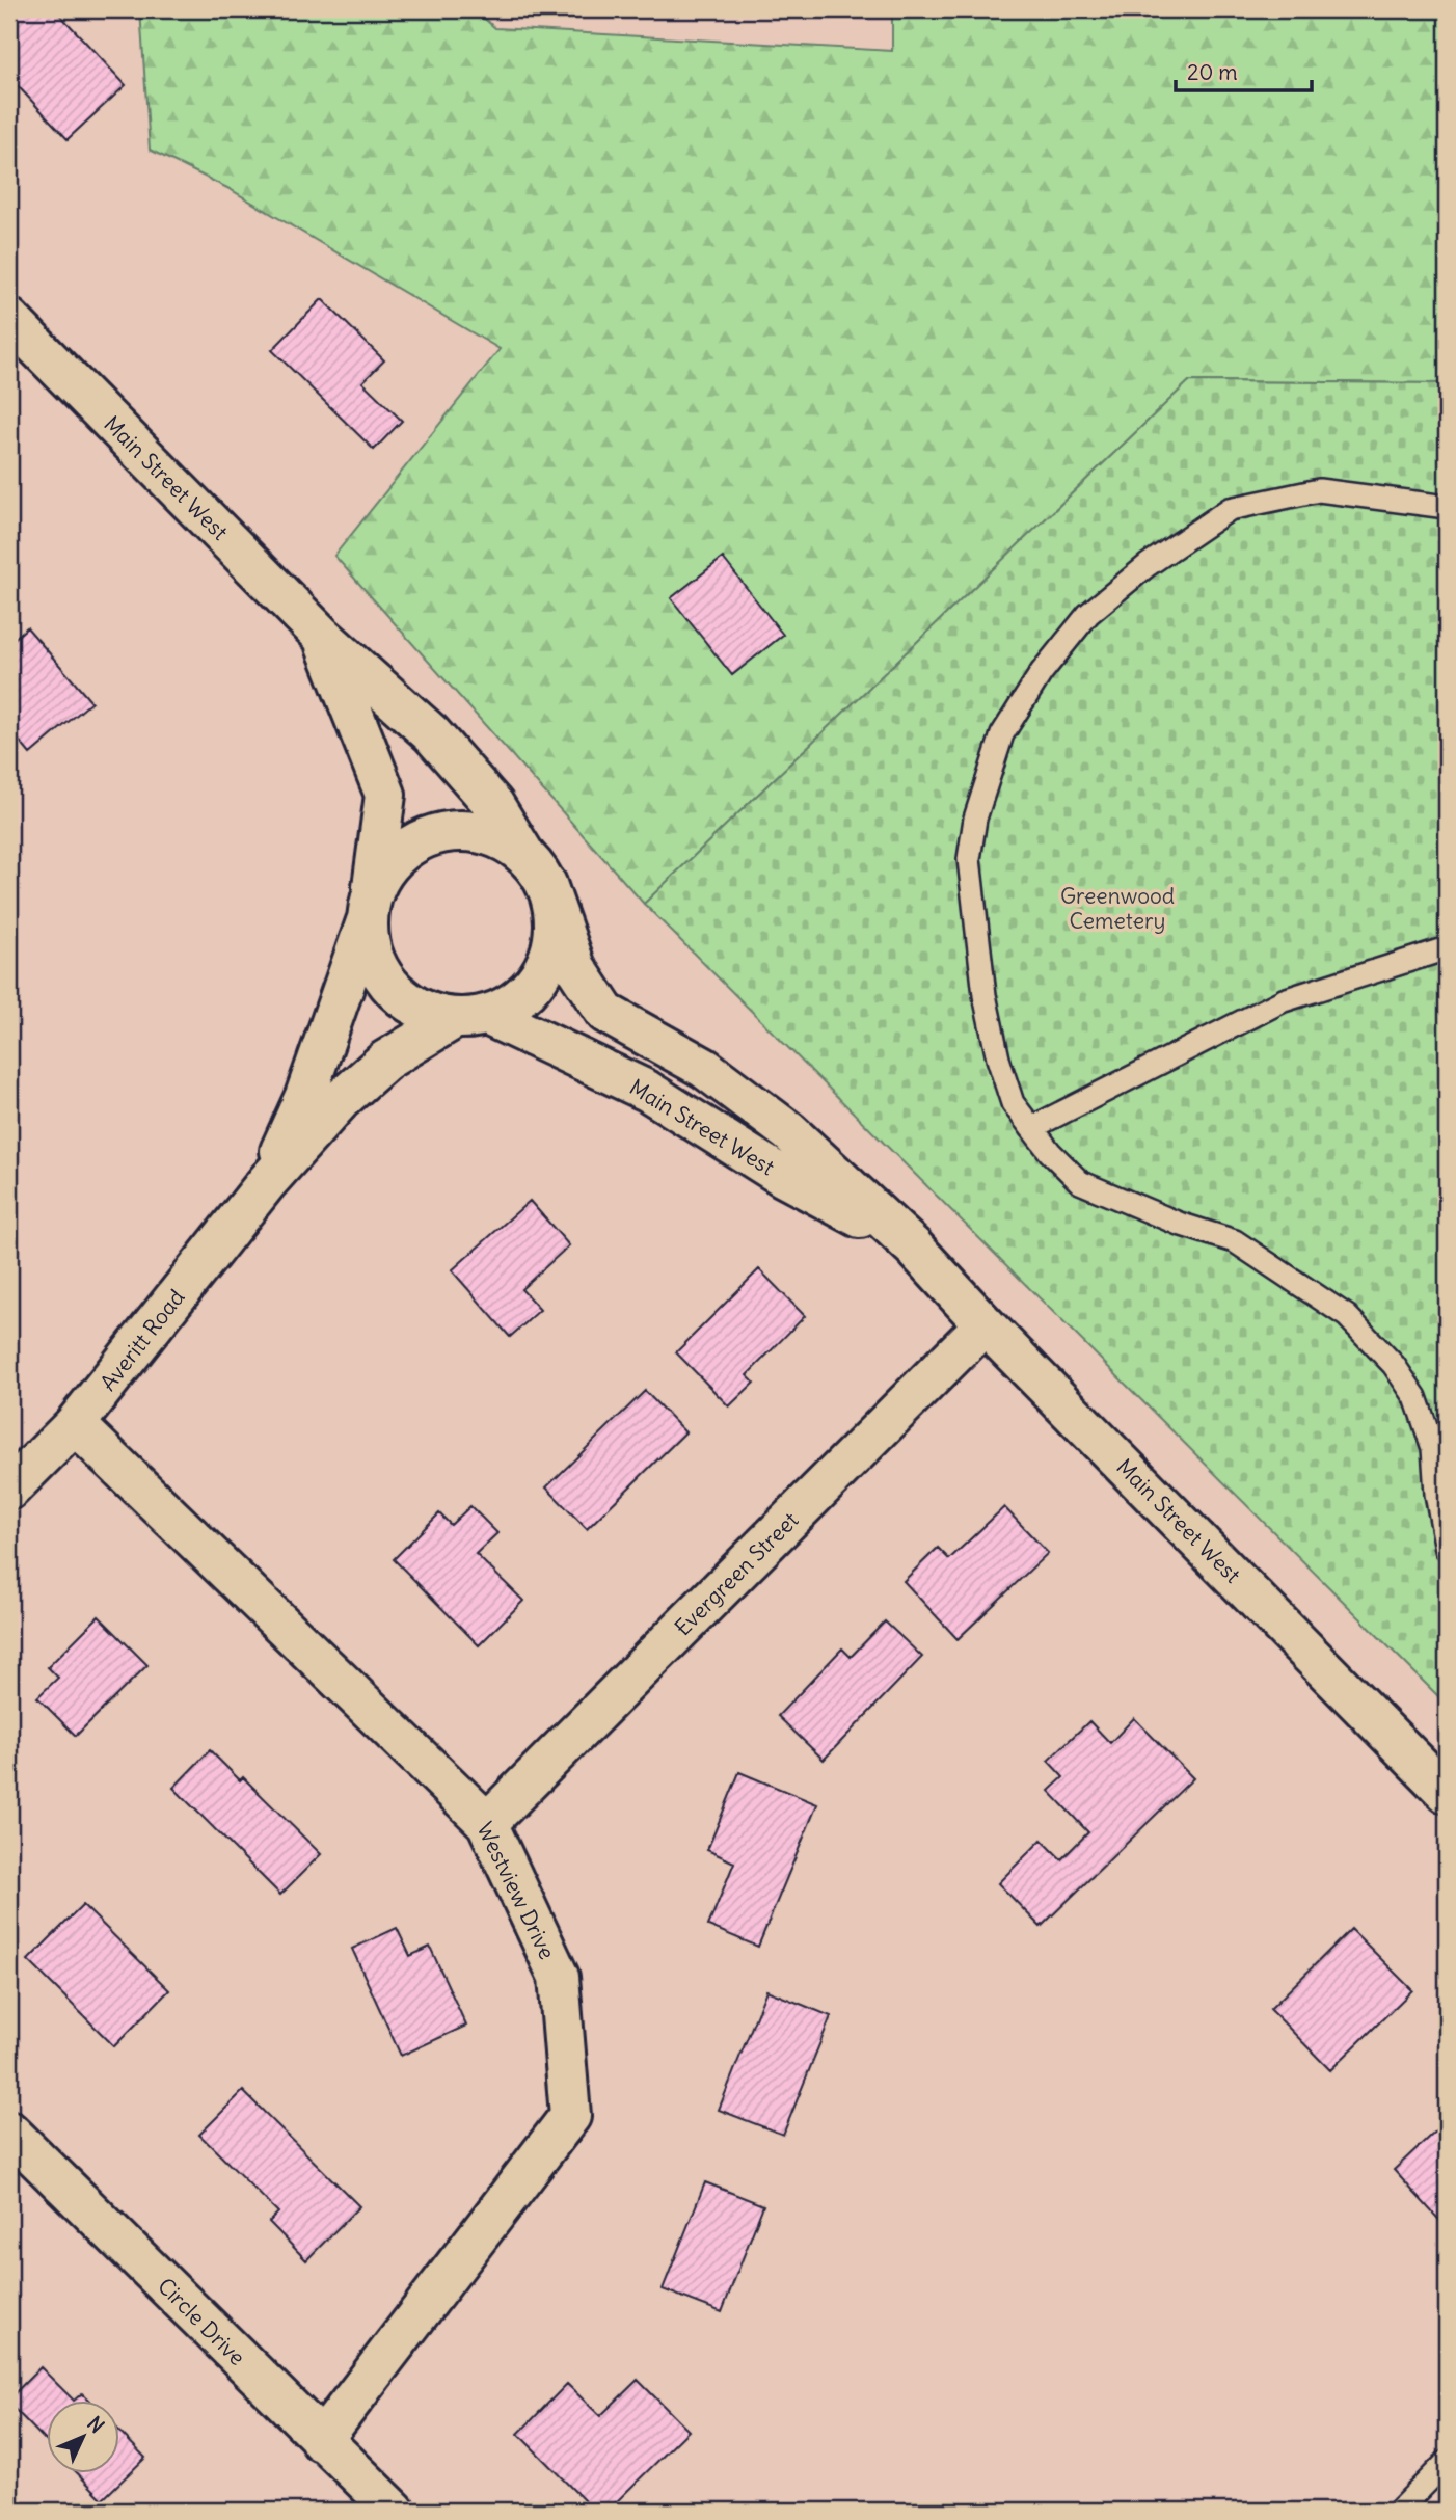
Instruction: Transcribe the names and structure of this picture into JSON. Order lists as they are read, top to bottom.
{
  "streets": {
    "street": [
      "Main Street West",
      "Averitt Road",
      "Evergreen Street",
      "Westview Drive",
      "Circle Drive"
    ]
  },
  "crossings": [
    ["Main Street West", "Averitt Road"],
    ["Main Street West", "Evergreen Street"],
    ["Averitt Road", "Westview Drive"],
    ["Evergreen Street", "Westview Drive"],
    ["Westview Drive", "Circle Drive"]
  ],
  "parks": ["Greenwood Cemetery"],
  "scale_bar": "20 m",
  "north": "top right"
}
